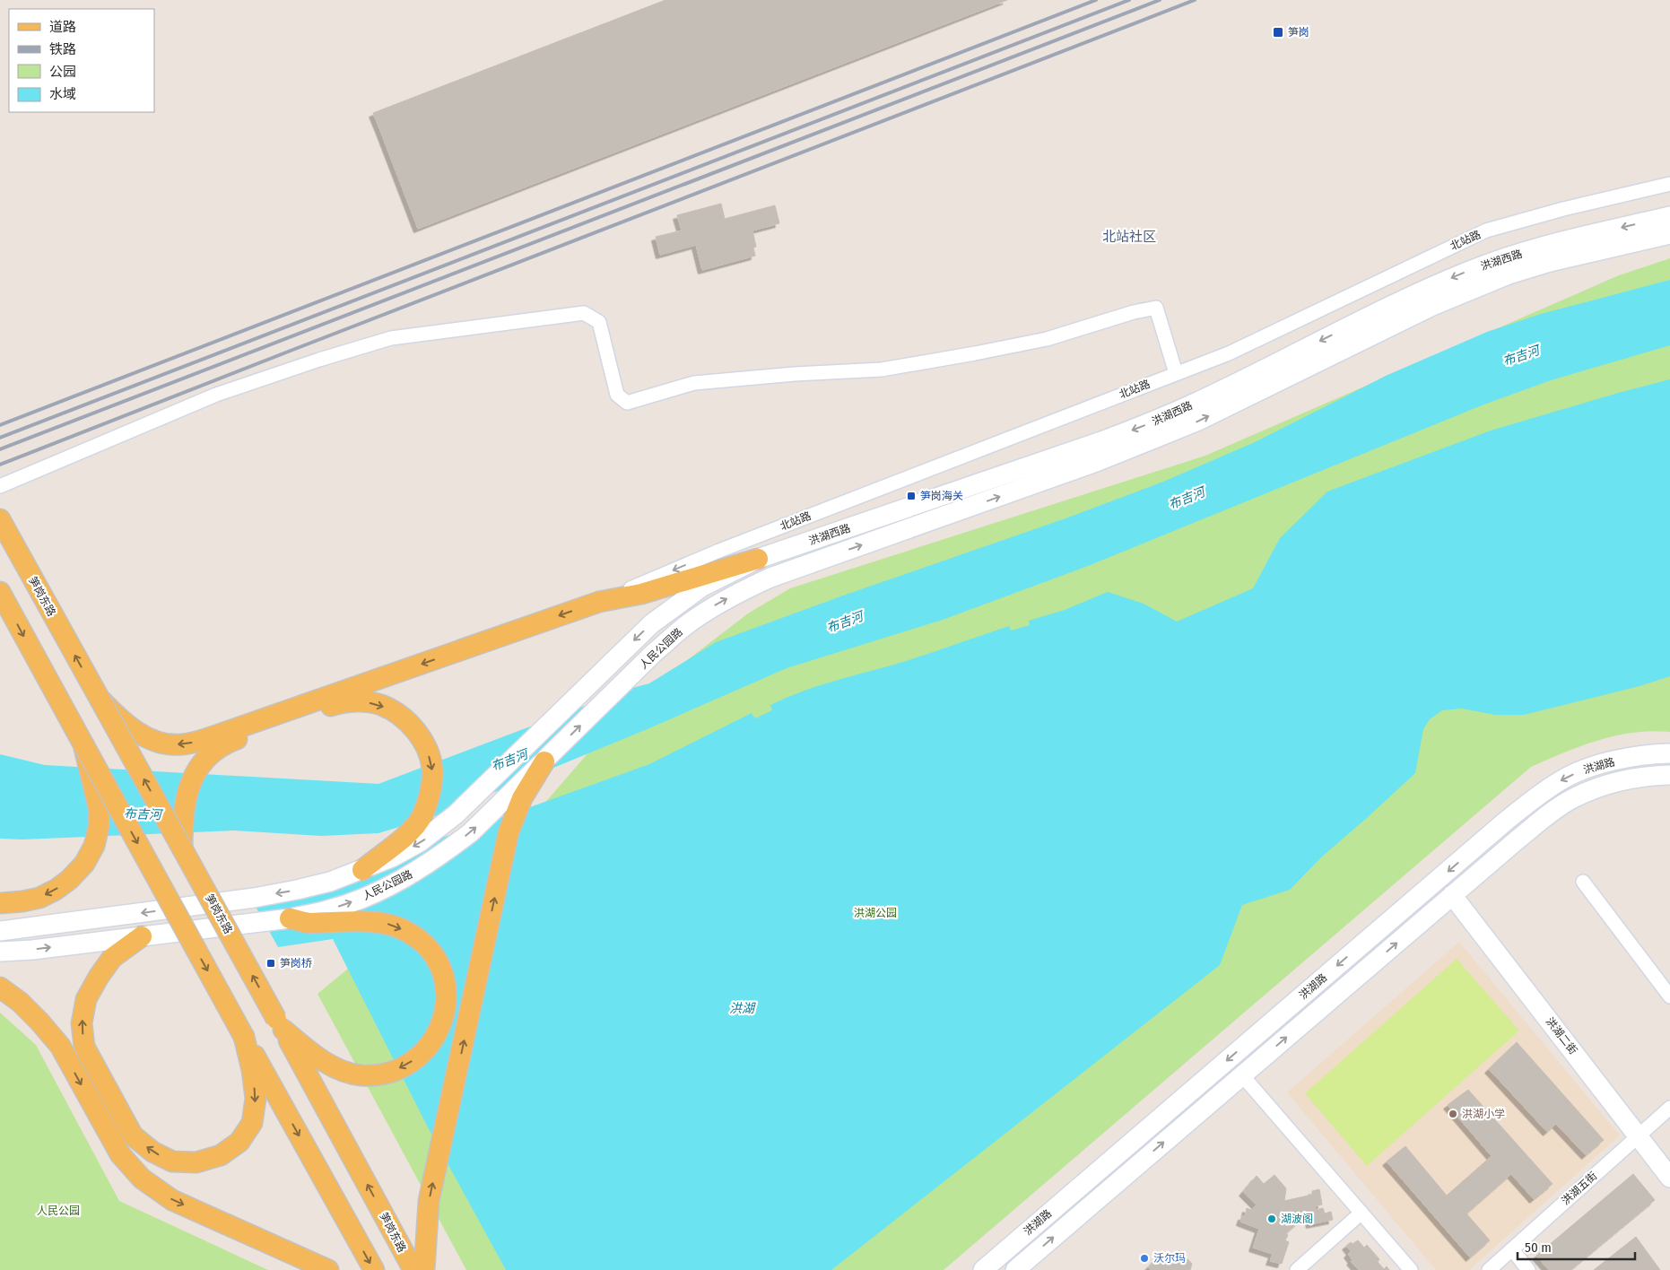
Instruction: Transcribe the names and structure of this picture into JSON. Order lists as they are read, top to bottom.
{
  "streets": {
    "main road": [
      "洪湖西路",
      "笋岗东路",
      "人民公园路",
      "洪湖路",
      "洪湖二街"
    ],
    "street": ["北站路", "洪湖五街"]
  },
  "crossings": [
    ["洪湖西路", "人民公园路"],
    ["洪湖路", "洪湖二街"],
    ["洪湖二街", "洪湖五街"]
  ],
  "one_way": ["北站路"],
  "districts": ["北站社区"],
  "water": ["布吉河", "洪湖"],
  "parks": ["洪湖公园", "人民公园"],
  "places": {
    "transit": ["笋岗", "笋岗海关", "笋岗桥"],
    "other": ["洪湖小学", "湖波阁", "沃尔玛"]
  },
  "legend": [
    "道路",
    "铁路",
    "公园",
    "水域"
  ],
  "scale_bar": "50 m"
}
